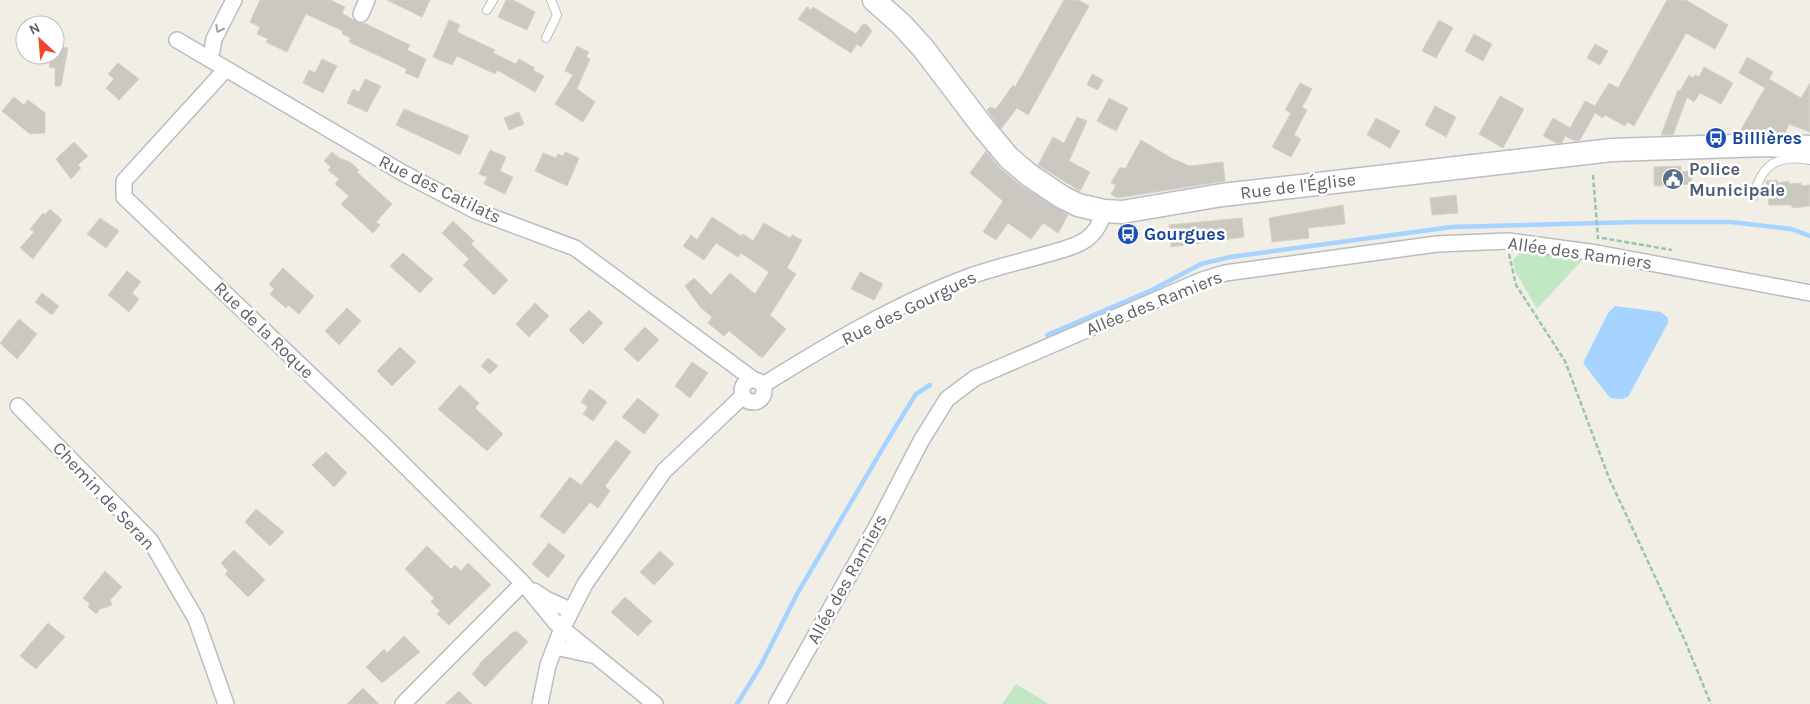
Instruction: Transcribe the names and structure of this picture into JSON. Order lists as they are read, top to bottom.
{
  "streets": {
    "main road": ["Rue de l'Église"],
    "street": [
      "Rue des Catilats",
      "Allée des Ramiers",
      "Rue des Gourgues",
      "Rue de la Roque",
      "Chemin de Seran"
    ]
  },
  "crossings": [
    ["Rue de l'Église", "Rue des Gourgues"],
    ["Rue des Catilats", "Rue des Gourgues"],
    ["Rue des Catilats", "Rue de la Roque"],
    ["Rue des Gourgues", "Rue de la Roque"]
  ],
  "places": {
    "bus stop": ["Billières", "Gourgues"],
    "public building": ["Police Municipale"]
  },
  "north": "top left"
}
